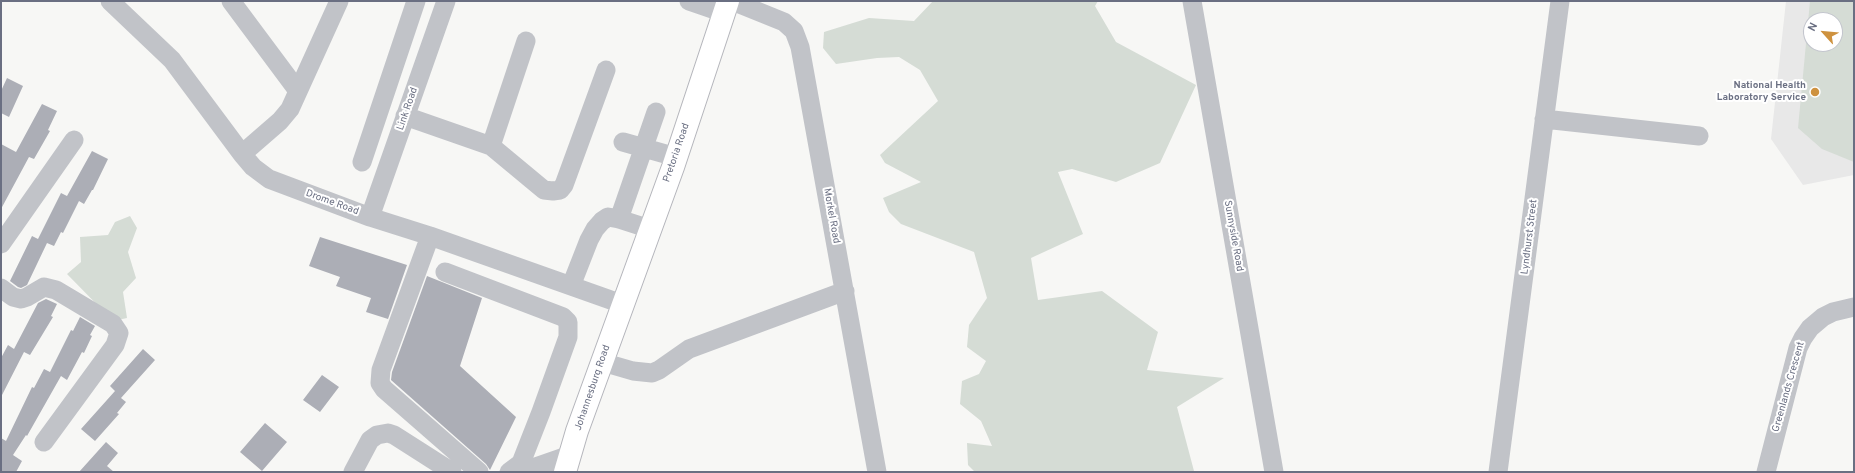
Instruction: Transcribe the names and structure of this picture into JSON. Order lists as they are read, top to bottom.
{
  "streets": {
    "main road": ["Pretoria Road", "Johannesburg Road"],
    "street": [
      "Link Road",
      "Drome Road",
      "Morkel Road",
      "Sunnyside Road",
      "Lyndhurst Street",
      "Greenlands Crescent"
    ]
  },
  "crossings": [
    ["Link Road", "Drome Road"],
    ["Pretoria Road", "Drome Road"],
    ["Pretoria Road", "Morkel Road"],
    ["Pretoria Road", "Johannesburg Road"],
    ["Drome Road", "Johannesburg Road"]
  ],
  "places": ["National Health Laboratory Service"],
  "north": "top left"
}
